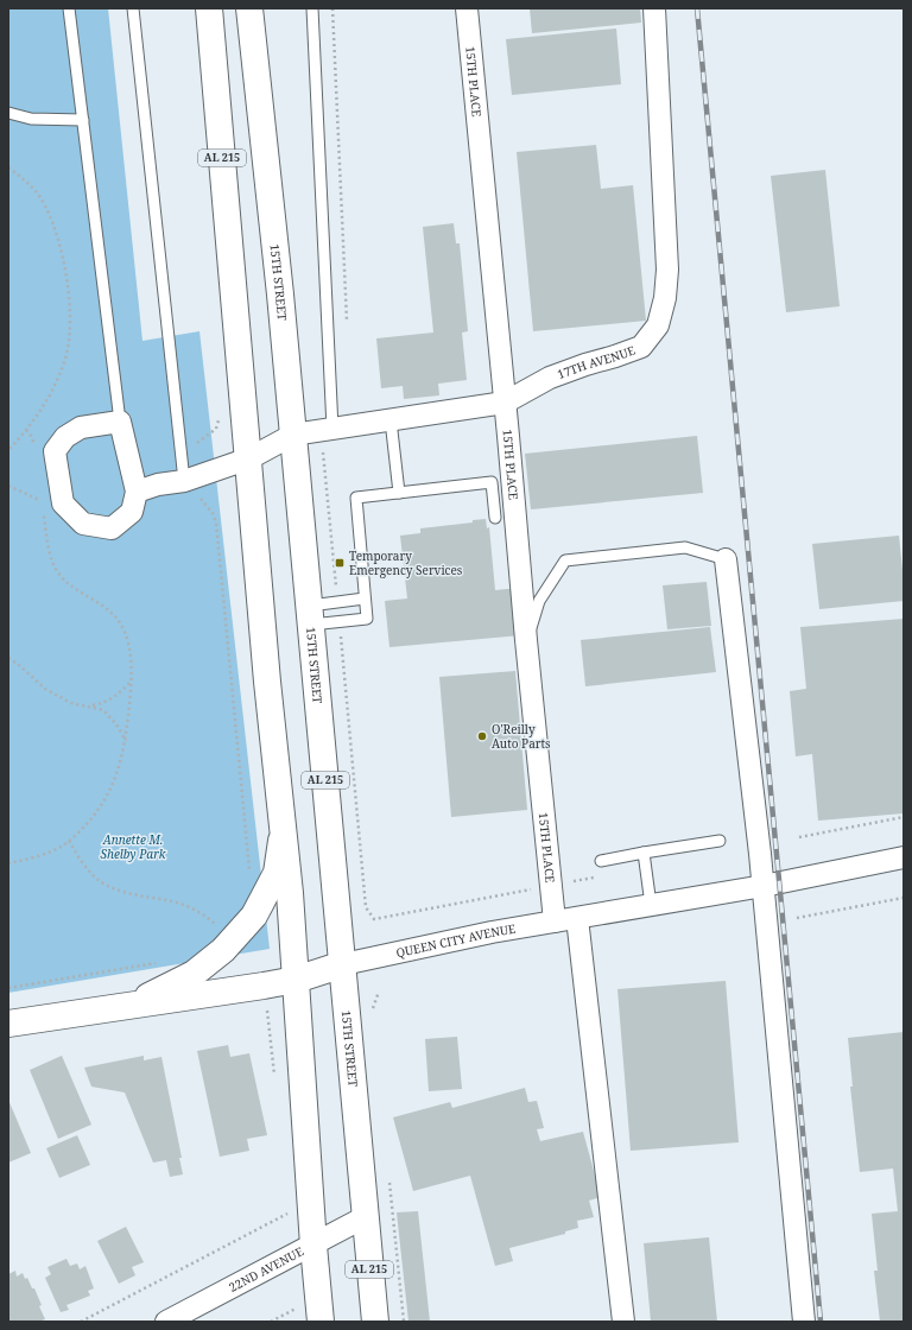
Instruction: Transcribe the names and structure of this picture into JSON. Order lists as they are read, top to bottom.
{
  "streets": {
    "main road": ["AL 215", "15TH STREET", "QUEEN CITY AVENUE"],
    "street": ["15TH PLACE", "17TH AVENUE", "22ND AVENUE"]
  },
  "crossings": [
    ["15TH PLACE", "17TH AVENUE"],
    ["15TH PLACE", "QUEEN CITY AVENUE"],
    ["AL 215", "17TH AVENUE"],
    ["AL 215", "QUEEN CITY AVENUE"],
    ["AL 215", "22ND AVENUE"],
    ["15TH STREET", "17TH AVENUE"],
    ["15TH STREET", "QUEEN CITY AVENUE"],
    ["15TH STREET", "22ND AVENUE"]
  ],
  "parks": ["Annette M. Shelby Park"],
  "places": {
    "transit": ["Temporary Emergency Services"],
    "other": ["O'Reilly Auto Parts"]
  }
}
